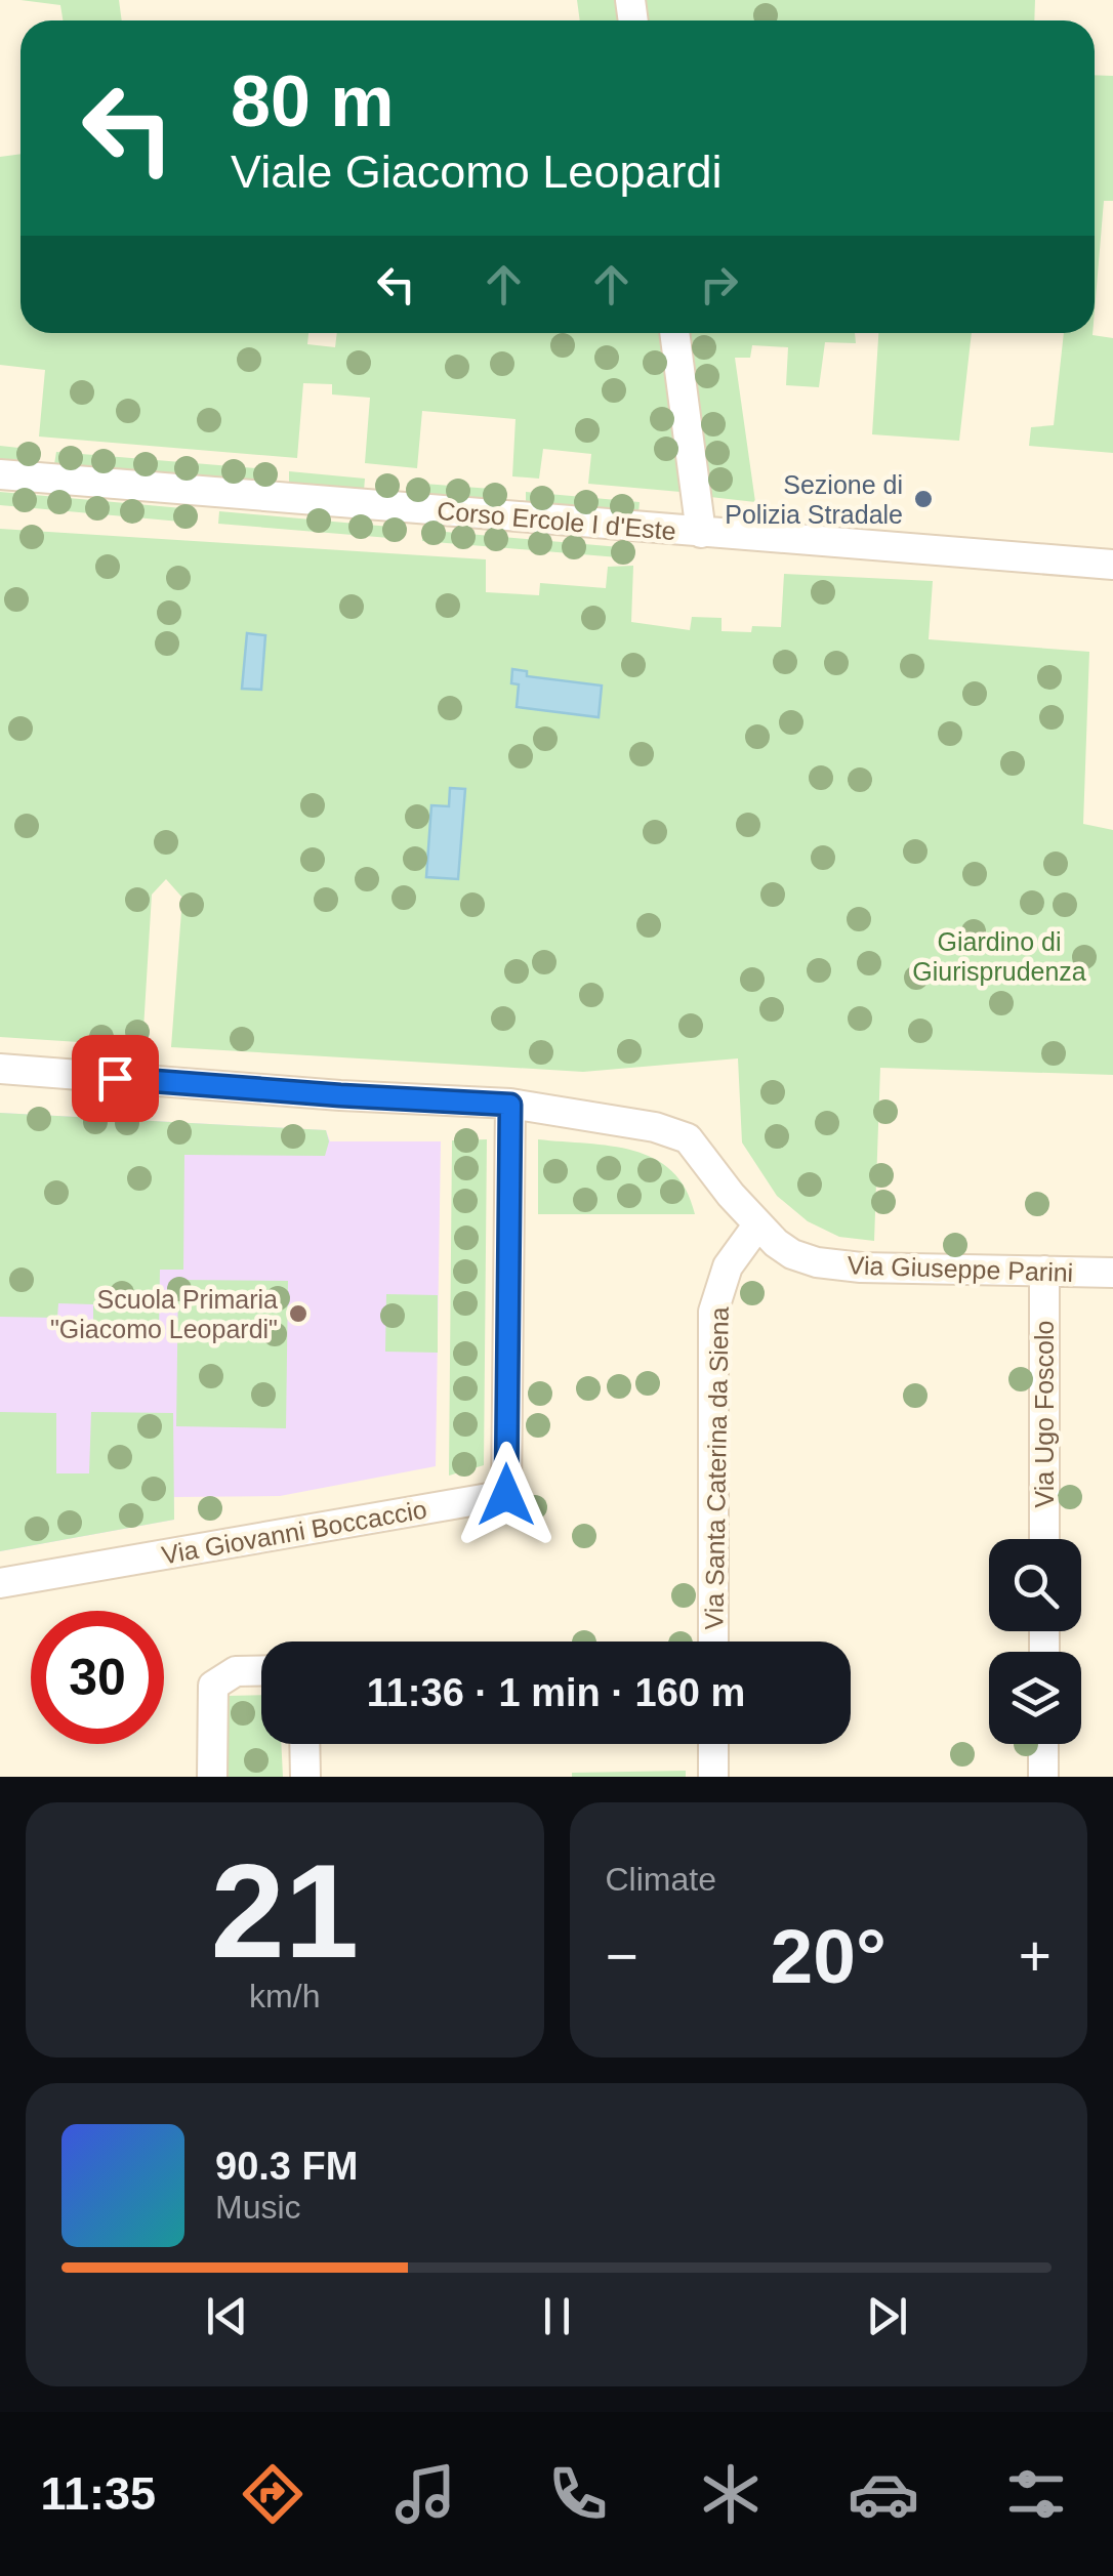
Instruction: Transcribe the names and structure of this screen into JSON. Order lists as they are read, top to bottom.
{
  "streets": {
    "street": [
      "Corso Ercole I d'Este",
      "Via Giuseppe Parini",
      "Via Ugo Foscolo",
      "Via Santa Caterina da Siena",
      "Via Giovanni Boccaccio"
    ]
  },
  "crossings": [
    ["Via Giuseppe Parini", "Via Ugo Foscolo"],
    ["Via Giuseppe Parini", "Via Santa Caterina da Siena"],
    ["Via Giuseppe Parini", "Via Giovanni Boccaccio"]
  ],
  "parks": ["Giardino di Giurisprudenza"],
  "places": ["Sezione di Polizia Stradale", "Scuola Primaria \"Giacomo Leopardi\""],
  "page": {
    "turn": ["80 m", "Viale Giacomo Leopardi"],
    "limit": "30",
    "trip": "11:36 · 1 min · 160 m",
    "tile": [
      ["21", "km/h"],
      "Climate"
    ],
    "heat": ["−", "20°", "+"],
    "song": ["90.3 FM", "Music"],
    "tabs": "11:35"
  }
}
